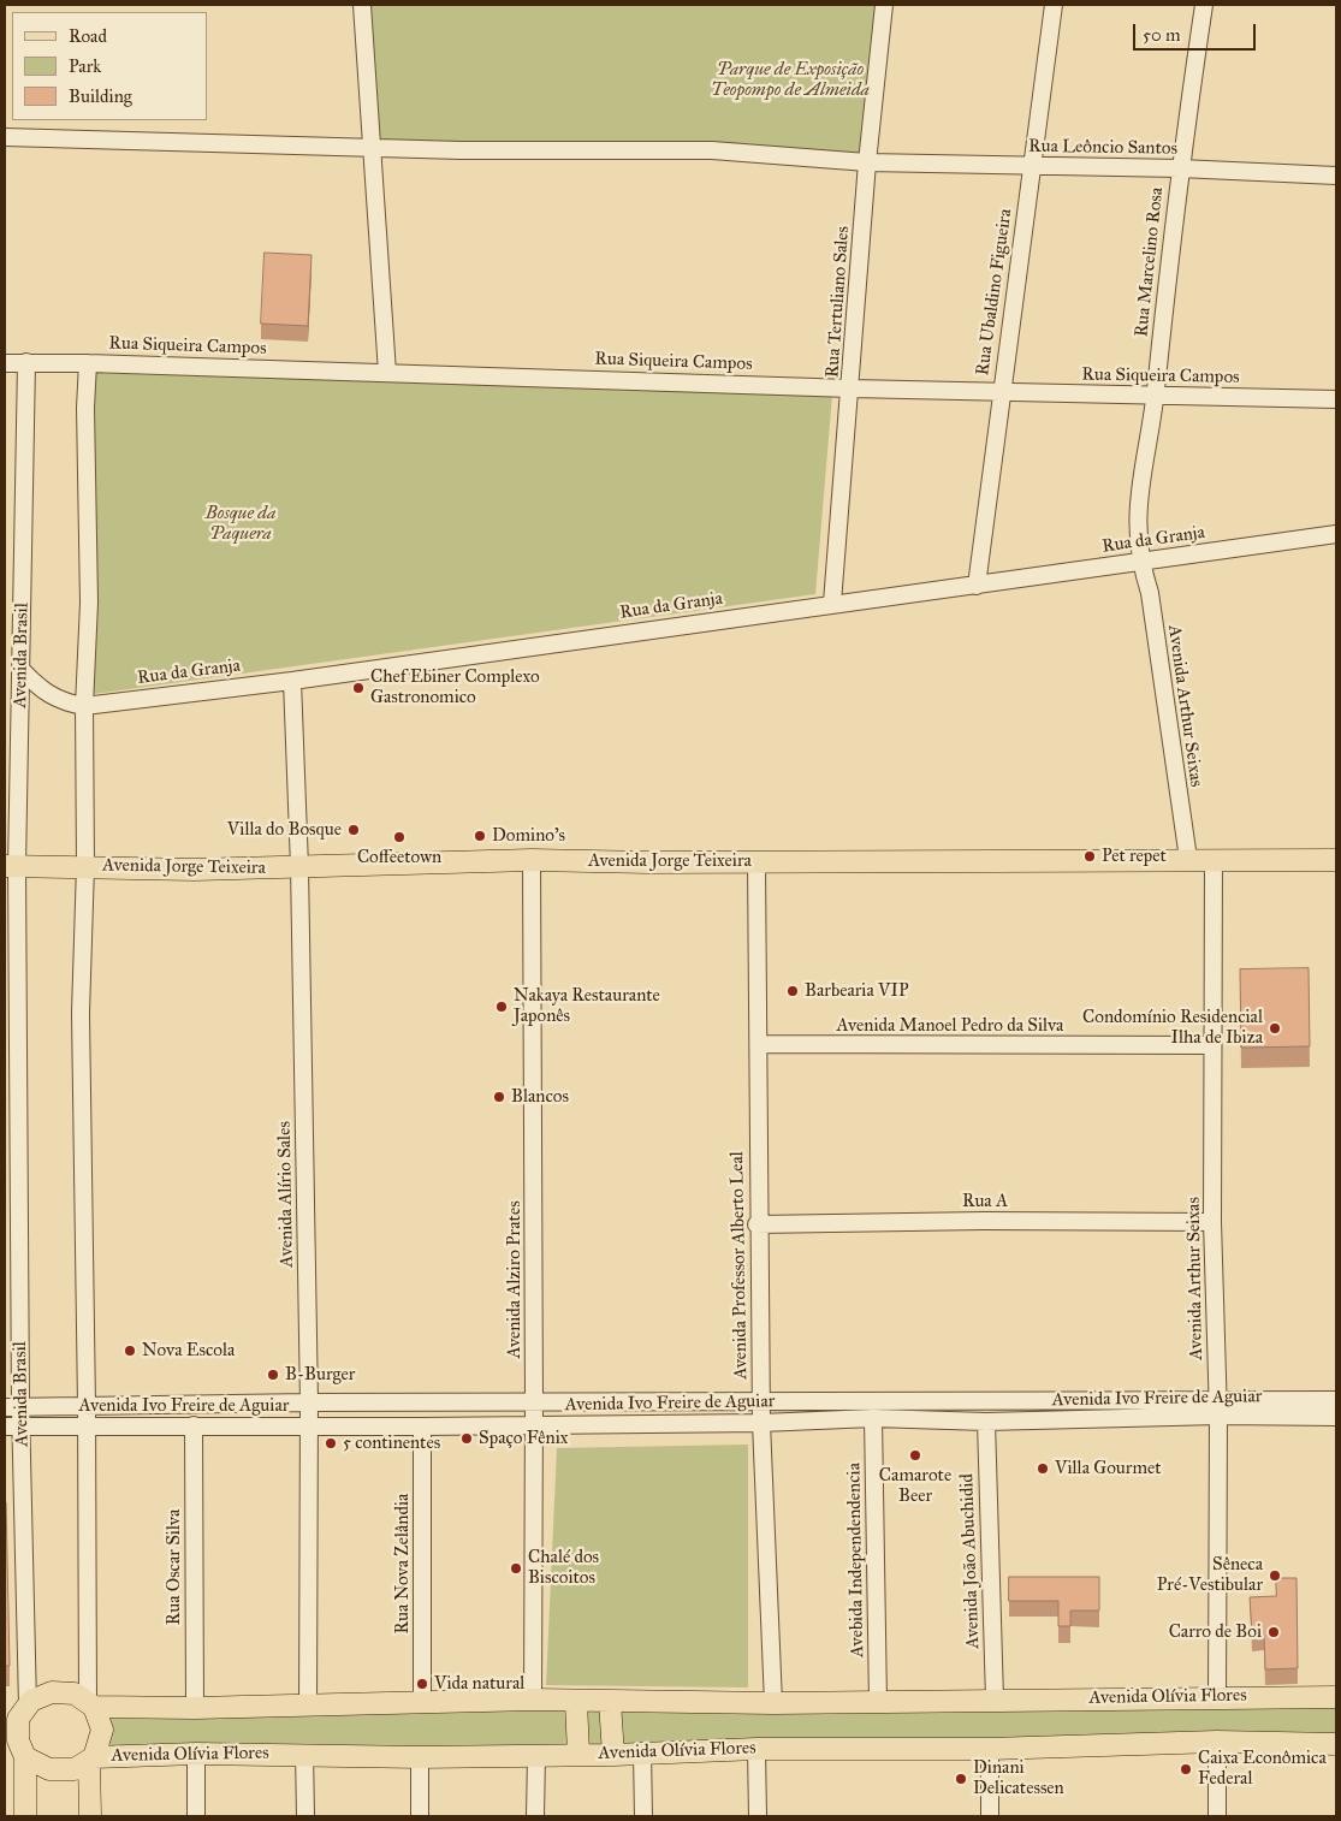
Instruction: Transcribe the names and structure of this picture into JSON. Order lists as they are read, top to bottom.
{
  "streets": {
    "main road": ["Avenida Brasil", "Avenida Jorge Teixeira", "Avenida Olívia Flores"],
    "street": [
      "Rua Leôncio Santos",
      "Rua Marcelino Rosa",
      "Rua Ubaldino Figueira",
      "Rua Tertuliano Sales",
      "Rua Siqueira Campos",
      "Rua da Granja",
      "Avenida Arthur Seixas",
      "Avenida Manoel Pedro da Silva",
      "Avenida Alírio Sales",
      "Rua A",
      "Avenida Professor Alberto Leal",
      "Avenida Alziro Prates",
      "Avenida Ivo Freire de Aguiar",
      "Avebida Independendencia",
      "Avenida João Abuchidid",
      "Rua Nova Zelândia",
      "Rua Oscar Silva"
    ]
  },
  "crossings": [
    ["Rua Leôncio Santos", "Rua Marcelino Rosa"],
    ["Rua Leôncio Santos", "Rua Ubaldino Figueira"],
    ["Rua Leôncio Santos", "Rua Tertuliano Sales"],
    ["Rua Marcelino Rosa", "Rua Siqueira Campos"],
    ["Rua Marcelino Rosa", "Rua da Granja"],
    ["Rua Marcelino Rosa", "Avenida Arthur Seixas"],
    ["Rua Ubaldino Figueira", "Rua Siqueira Campos"],
    ["Rua Ubaldino Figueira", "Rua da Granja"],
    ["Rua Tertuliano Sales", "Rua Siqueira Campos"],
    ["Rua Tertuliano Sales", "Rua da Granja"],
    ["Rua Siqueira Campos", "Avenida Brasil"],
    ["Rua da Granja", "Avenida Brasil"],
    ["Rua da Granja", "Avenida Arthur Seixas"],
    ["Rua da Granja", "Avenida Alírio Sales"],
    ["Avenida Brasil", "Avenida Jorge Teixeira"],
    ["Avenida Brasil", "Avenida Ivo Freire de Aguiar"],
    ["Avenida Brasil", "Avenida Olívia Flores"],
    ["Avenida Arthur Seixas", "Avenida Jorge Teixeira"],
    ["Avenida Arthur Seixas", "Avenida Manoel Pedro da Silva"],
    ["Avenida Arthur Seixas", "Rua A"],
    ["Avenida Arthur Seixas", "Avenida Ivo Freire de Aguiar"],
    ["Avenida Arthur Seixas", "Avenida Olívia Flores"],
    ["Avenida Jorge Teixeira", "Avenida Alírio Sales"],
    ["Avenida Jorge Teixeira", "Avenida Professor Alberto Leal"],
    ["Avenida Jorge Teixeira", "Avenida Alziro Prates"],
    ["Avenida Manoel Pedro da Silva", "Avenida Professor Alberto Leal"],
    ["Avenida Alírio Sales", "Avenida Ivo Freire de Aguiar"],
    ["Avenida Alírio Sales", "Avenida Olívia Flores"],
    ["Rua A", "Avenida Professor Alberto Leal"],
    ["Avenida Professor Alberto Leal", "Avenida Ivo Freire de Aguiar"],
    ["Avenida Professor Alberto Leal", "Avenida Olívia Flores"],
    ["Avenida Alziro Prates", "Avenida Ivo Freire de Aguiar"],
    ["Avenida Alziro Prates", "Avenida Olívia Flores"],
    ["Avenida Ivo Freire de Aguiar", "Avebida Independendencia"],
    ["Avenida Ivo Freire de Aguiar", "Avenida João Abuchidid"],
    ["Avenida Ivo Freire de Aguiar", "Rua Nova Zelândia"],
    ["Avenida Ivo Freire de Aguiar", "Rua Oscar Silva"],
    ["Avebida Independendencia", "Avenida Olívia Flores"],
    ["Avenida João Abuchidid", "Avenida Olívia Flores"],
    ["Rua Nova Zelândia", "Avenida Olívia Flores"],
    ["Rua Oscar Silva", "Avenida Olívia Flores"]
  ],
  "parks": ["Parque de Exposição Teopompo de Almeida", "Bosque da Paquera"],
  "places": [
    "Chef Ebiner Complexo Gastronomico",
    "Villa do Bosque",
    "Domino's",
    "Coffeetown",
    "Pet repet",
    "Barbearia VIP",
    "Nakaya Restaurante Japonês",
    "Condomínio Residencial Ilha de Ibiza",
    "Blancos",
    "Nova Escola",
    "B-Burger",
    "Spaço Fênix",
    "5 continentes",
    "Camarote Beer",
    "Villa Gourmet",
    "Chalé dos Biscoitos",
    "Sêneca Pré-Vestibular",
    "Carro de Boi",
    "Vida natural",
    "Caixa Econômica Federal",
    "Dinani Delicatessen"
  ],
  "legend": ["Road", "Park", "Building"],
  "scale_bar": "50 m"
}
